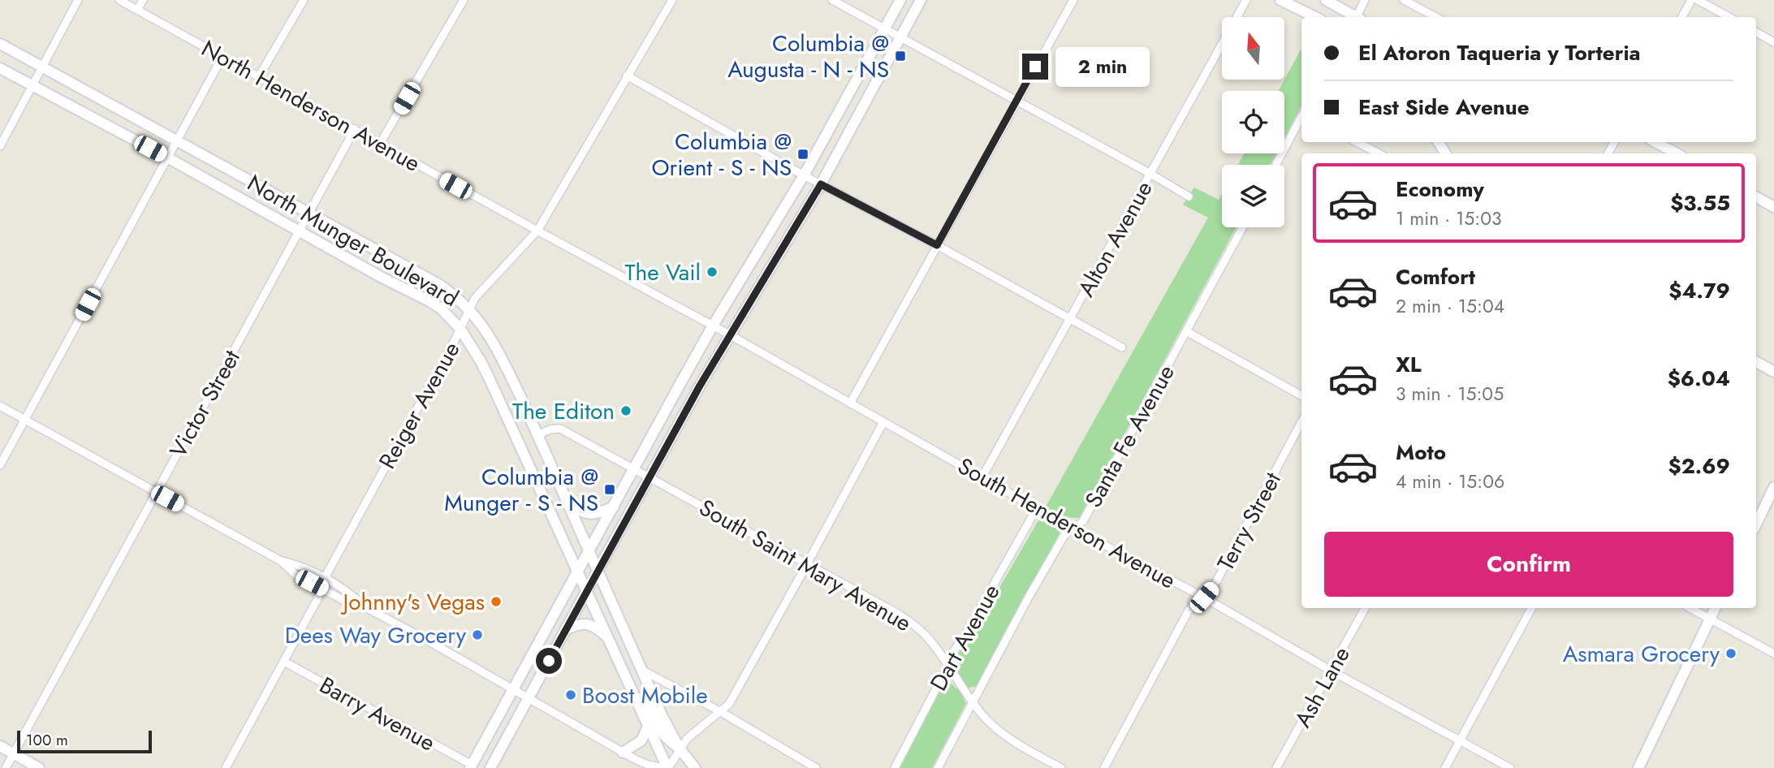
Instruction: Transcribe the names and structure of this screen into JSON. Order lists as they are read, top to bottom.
{
  "streets": {
    "main road": ["North Munger Boulevard"],
    "street": [
      "North Henderson Avenue",
      "Alton Avenue",
      "Victor Street",
      "Reiger Avenue",
      "Santa Fe Avenue",
      "Terry Street",
      "South Henderson Avenue",
      "South Saint Mary Avenue",
      "Dart Avenue",
      "Ash Lane",
      "Barry Avenue"
    ]
  },
  "crossings": [
    ["North Henderson Avenue", "Victor Street"],
    ["North Henderson Avenue", "Reiger Avenue"],
    ["North Henderson Avenue", "South Henderson Avenue"],
    ["Alton Avenue", "South Henderson Avenue"],
    ["North Munger Boulevard", "Victor Street"],
    ["North Munger Boulevard", "Reiger Avenue"],
    ["North Munger Boulevard", "South Saint Mary Avenue"],
    ["Reiger Avenue", "Barry Avenue"],
    ["Santa Fe Avenue", "South Henderson Avenue"],
    ["Santa Fe Avenue", "South Saint Mary Avenue"],
    ["Terry Street", "South Henderson Avenue"],
    ["South Henderson Avenue", "Dart Avenue"],
    ["South Henderson Avenue", "Ash Lane"],
    ["South Saint Mary Avenue", "Dart Avenue"]
  ],
  "places": {
    "transit": ["Columbia @ Augusta - N - NS", "Columbia @ Orient - S - NS", "Columbia @ Munger - S - NS"],
    "other": [
      "The Vail",
      "The Editon",
      "Johnny's Vegas",
      "Dees Way Grocery",
      "Asmara Grocery",
      "Boost Mobile"
    ]
  },
  "scale_bar": "100 m",
  "north": "top",
  "page": {
    "banner": ["El Atoron Taqueria y Torteria", "East Side Avenue"],
    "bubble": "2 min",
    "list": [
      {
        "name": "Economy",
        "note": "1 min · 15:03",
        "value": "$3.55"
      },
      {
        "name": "Comfort",
        "note": "2 min · 15:04",
        "value": "$4.79"
      },
      {
        "name": "XL",
        "note": "3 min · 15:05",
        "value": "$6.04"
      },
      {
        "name": "Moto",
        "note": "4 min · 15:06",
        "value": "$2.69"
      }
    ],
    "buttons": "Confirm",
    "scale": "100 m"
  }
}
